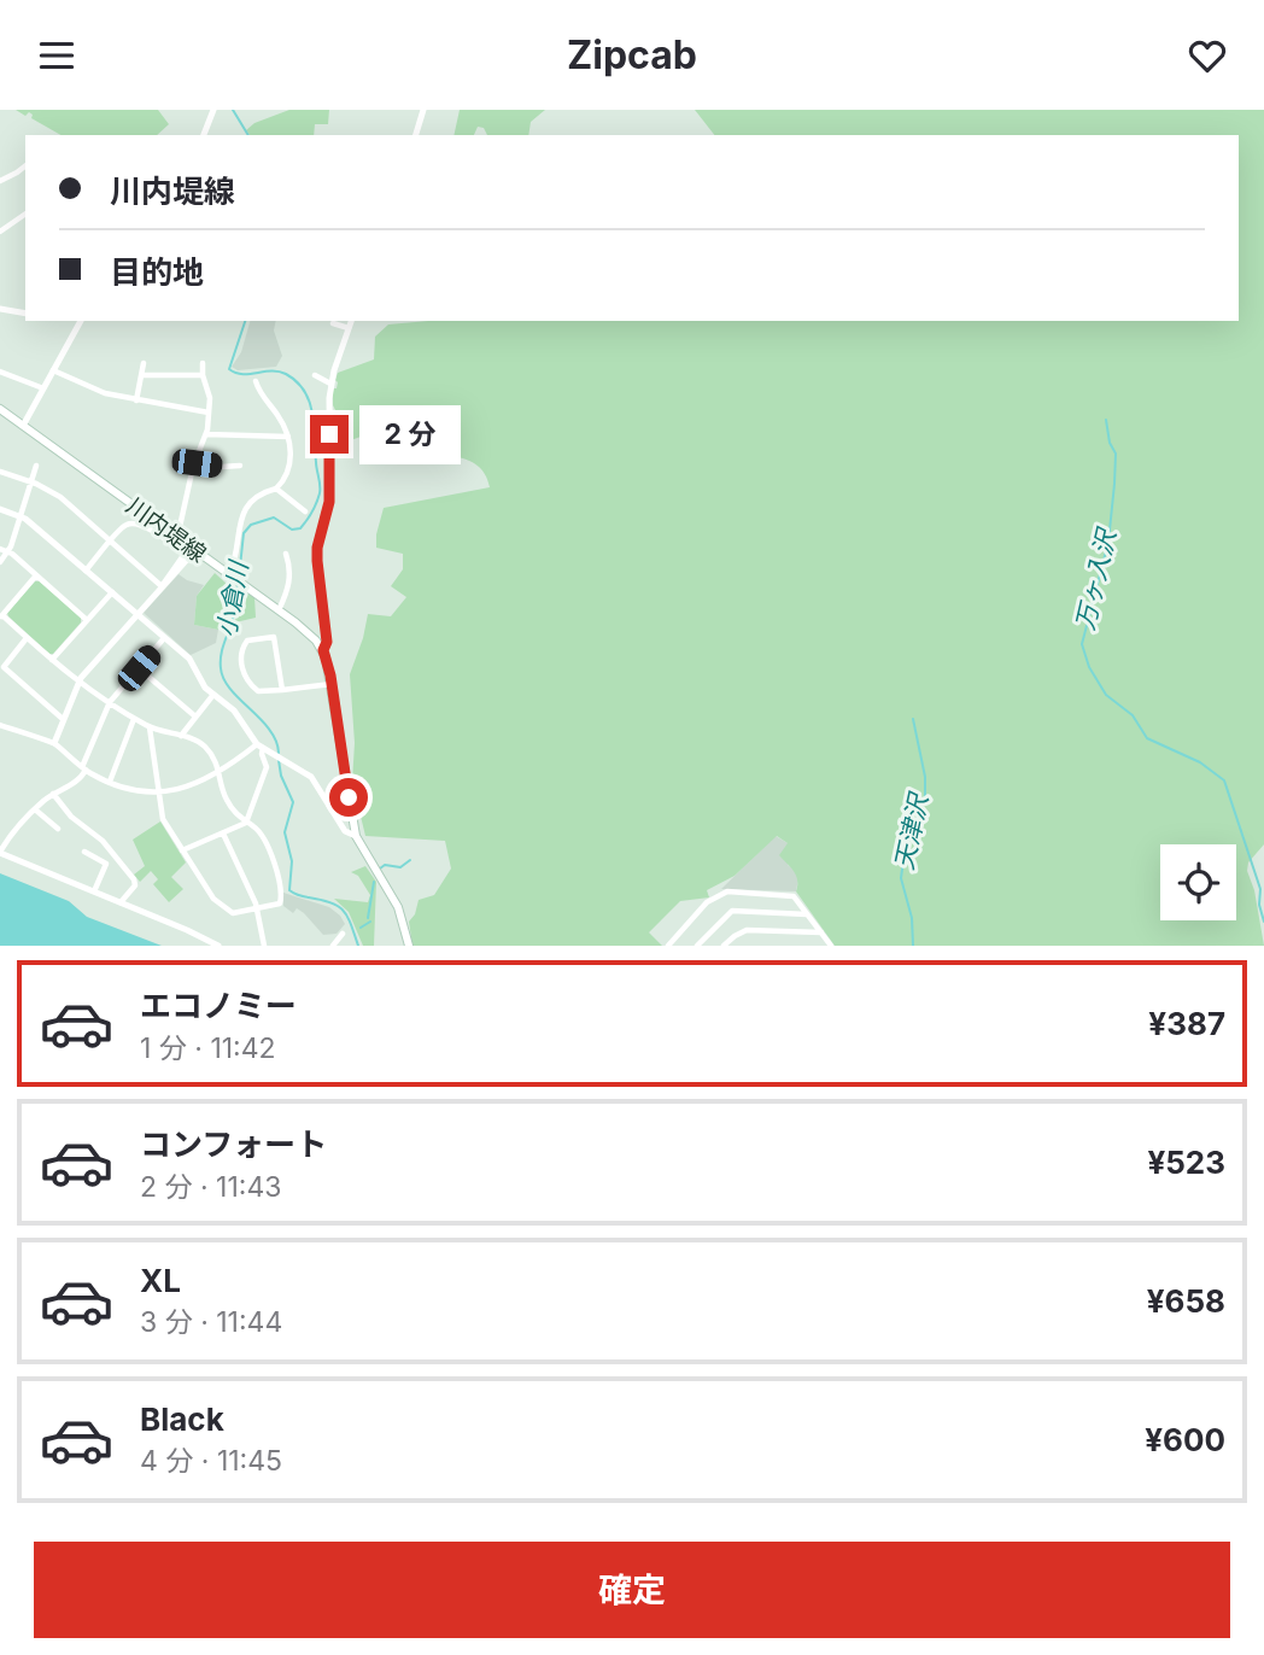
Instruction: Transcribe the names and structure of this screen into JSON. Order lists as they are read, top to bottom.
{
  "streets": {
    "main road": ["川内堤線"]
  },
  "water": ["万ヶ入沢", "小倉川", "天津沢"],
  "page": {
    "header": "Zipcab",
    "banner": ["川内堤線", "目的地"],
    "bubble": "2 分",
    "list": [
      {
        "name": "エコノミー",
        "note": "1 分 · 11:42",
        "value": "¥387"
      },
      {
        "name": "コンフォート",
        "note": "2 分 · 11:43",
        "value": "¥523"
      },
      {
        "name": "XL",
        "note": "3 分 · 11:44",
        "value": "¥658"
      },
      {
        "name": "Black",
        "note": "4 分 · 11:45",
        "value": "¥600"
      }
    ],
    "buttons": "確定"
  }
}
